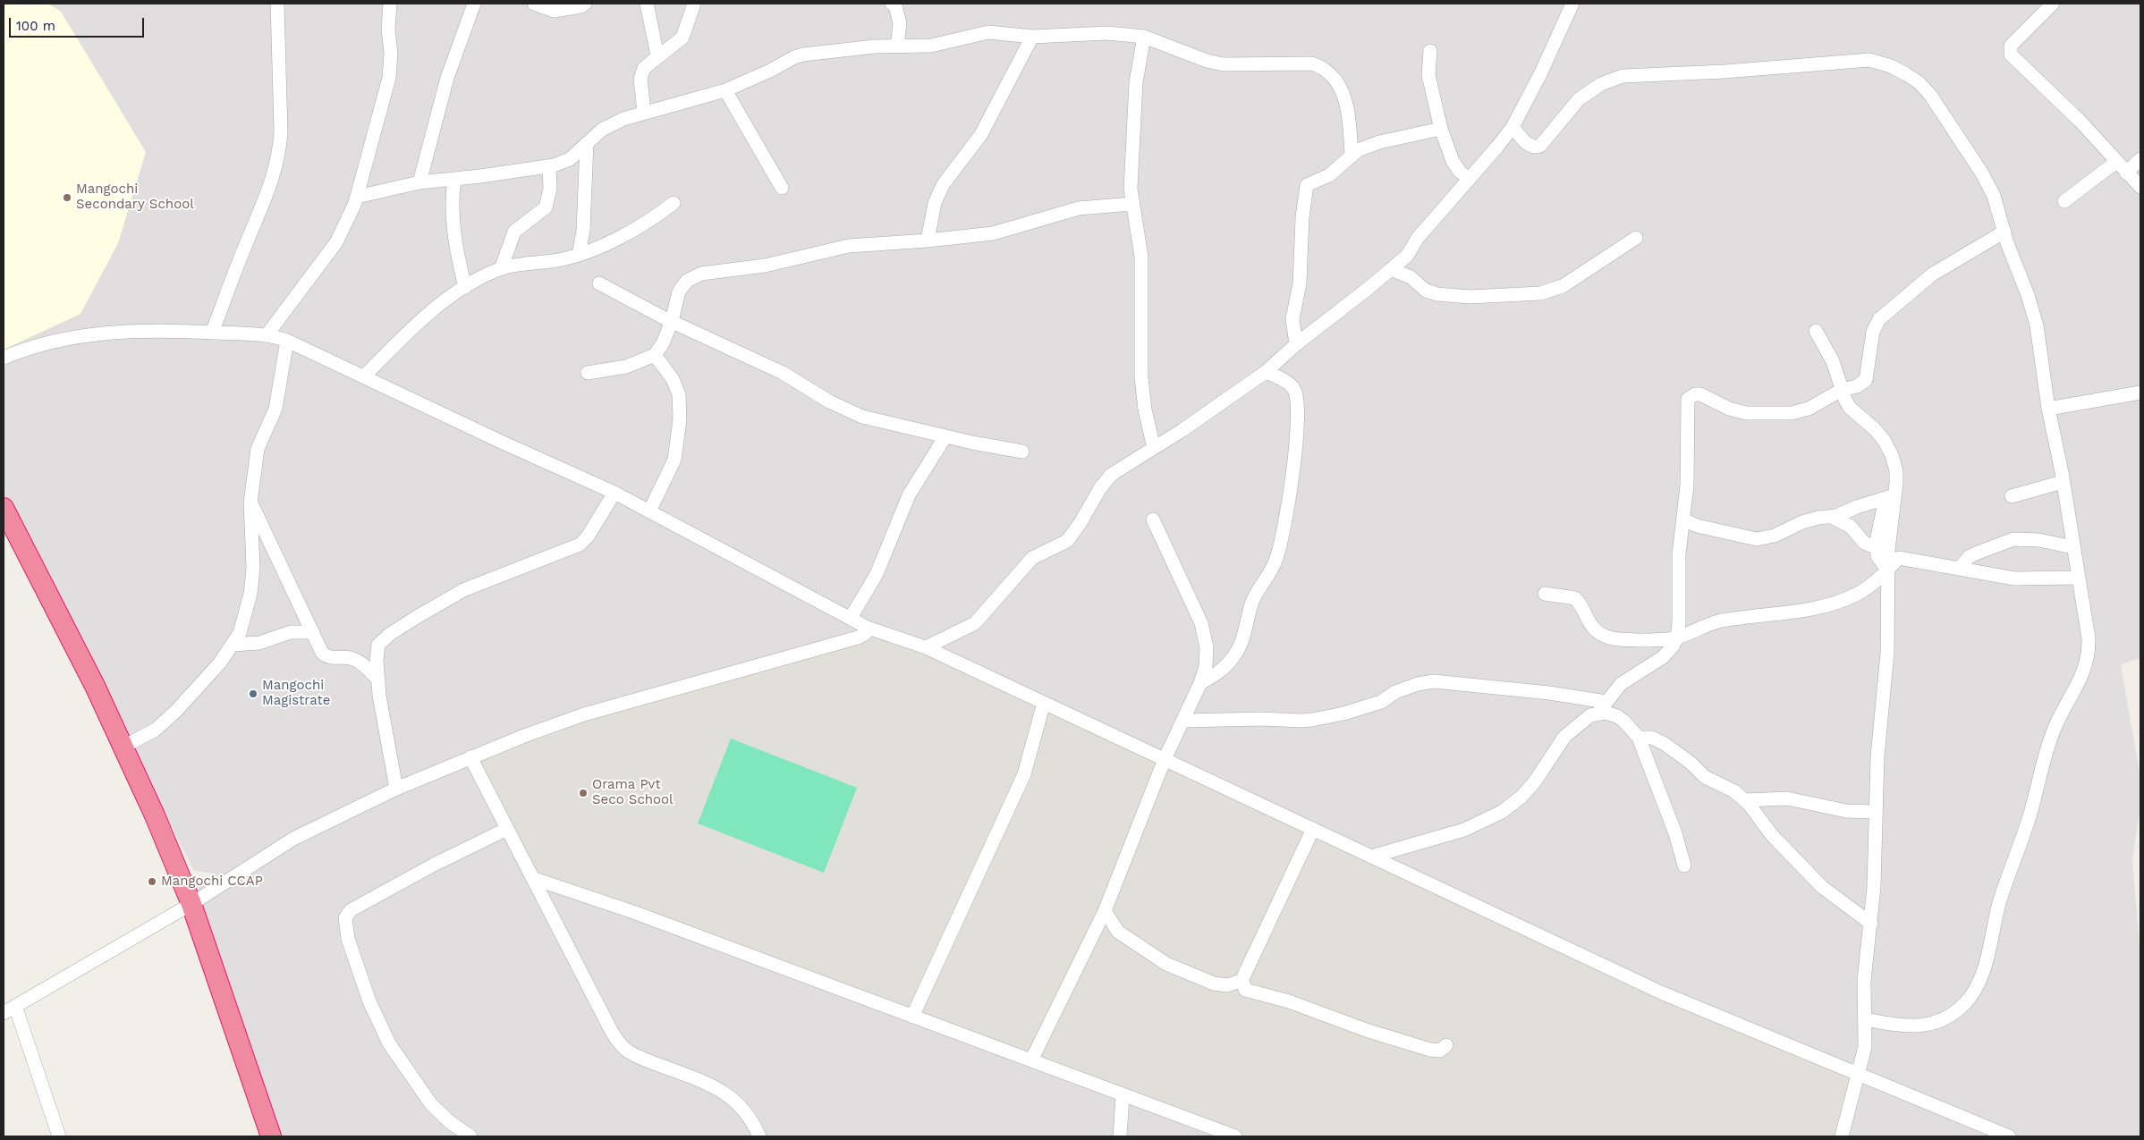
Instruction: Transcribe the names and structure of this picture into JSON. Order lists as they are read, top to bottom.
{
  "places": [
    "Mangochi Secondary School",
    "Mangochi Magistrate",
    "Orama Pvt Seco School",
    "Mangochi CCAP"
  ],
  "scale_bar": "100 m"
}
